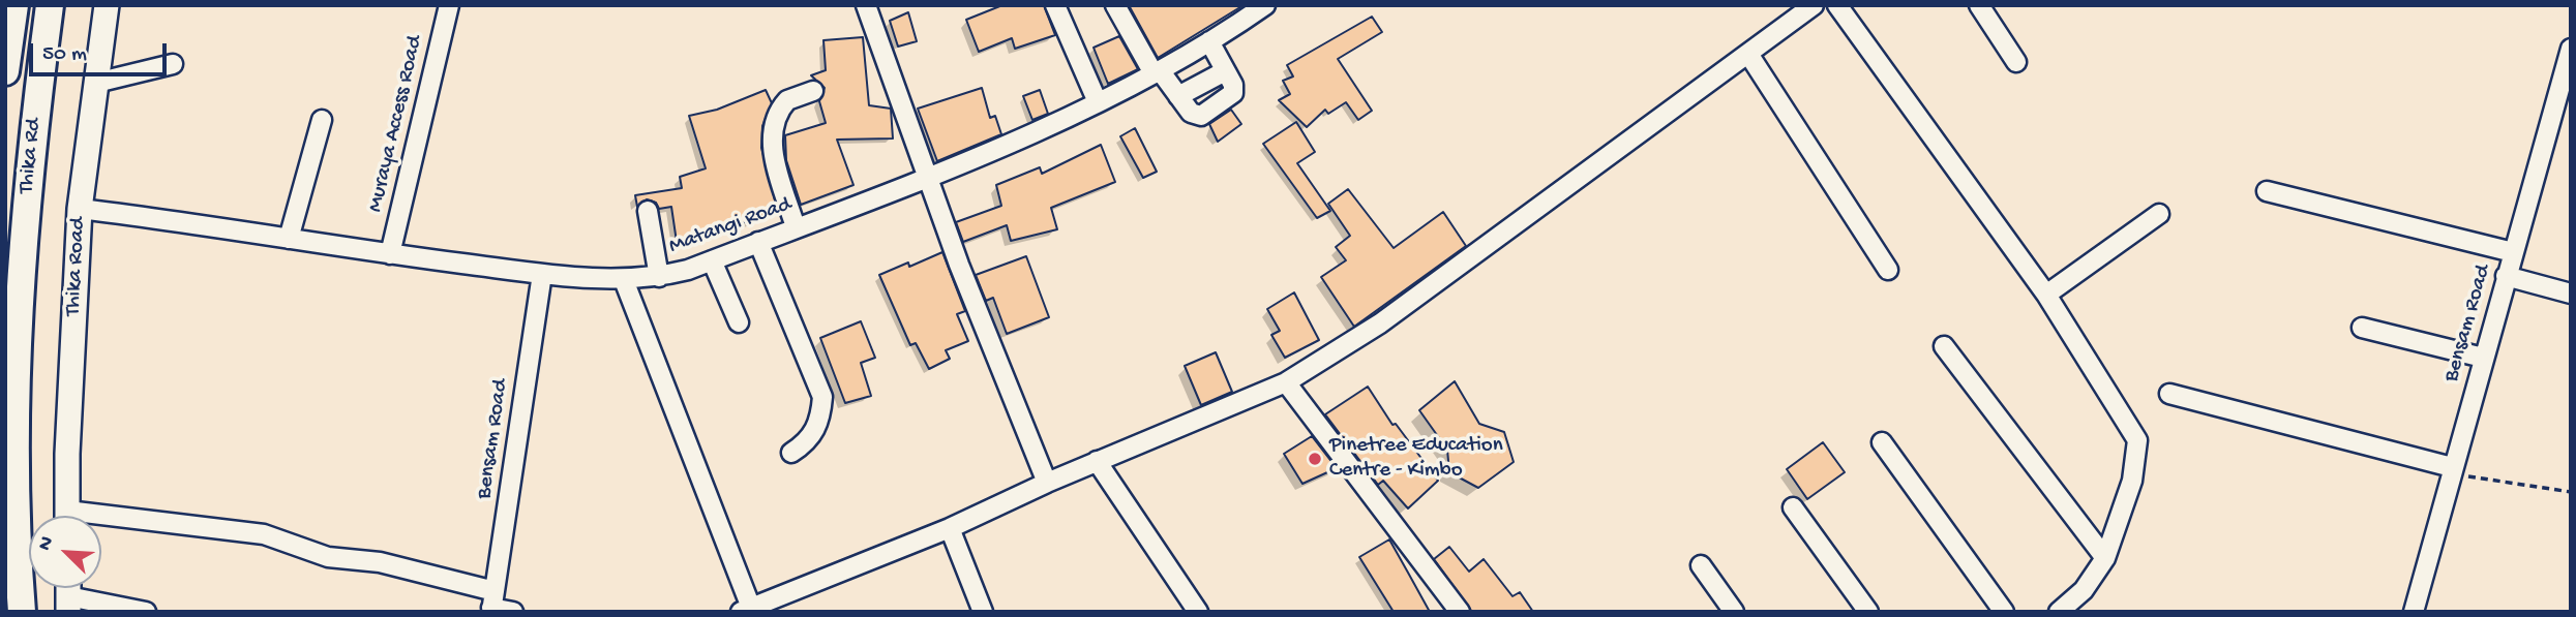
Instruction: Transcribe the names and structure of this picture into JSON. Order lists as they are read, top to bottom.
{
  "streets": {
    "highway": ["Thika Rd"],
    "main road": ["Thika Road"],
    "street": ["Muraya Access Road", "Matangi Road", "Bensam Road"]
  },
  "crossings": [
    ["Muraya Access Road", "Matangi Road"],
    ["Matangi Road", "Thika Road"],
    ["Matangi Road", "Bensam Road"]
  ],
  "places": ["Pinetree Education Centre - Kimbo"],
  "scale_bar": "50 m",
  "north": "top left"
}
